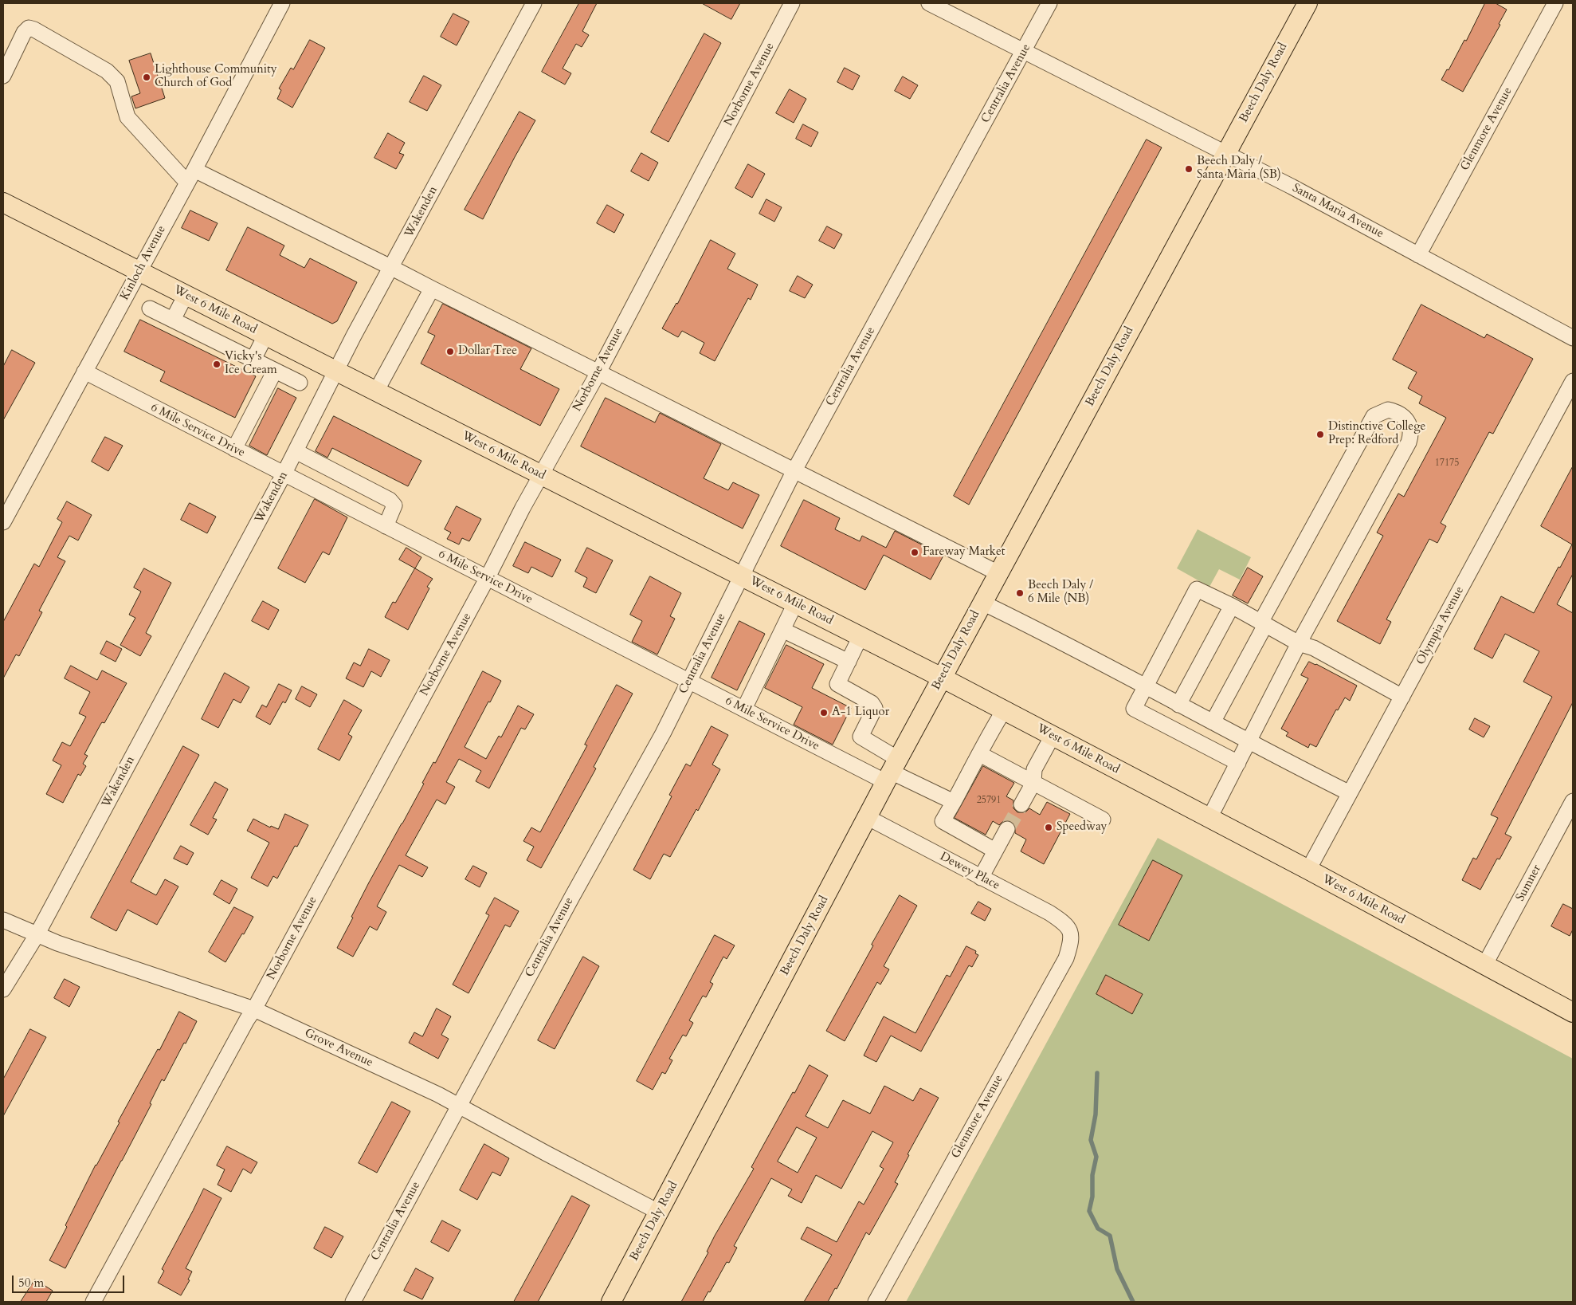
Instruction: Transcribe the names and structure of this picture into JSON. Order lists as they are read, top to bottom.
{
  "streets": {
    "main road": ["Beech Daly Road", "West 6 Mile Road"],
    "street": [
      "Centralia Avenue",
      "Norborne Avenue",
      "Glenmore Avenue",
      "Santa Maria Avenue",
      "Wakenden",
      "Kinloch Avenue",
      "6 Mile Service Drive",
      "Olympia Avenue",
      "Dewey Place",
      "Sumner",
      "Grove Avenue"
    ]
  },
  "crossings": [
    ["Beech Daly Road", "Santa Maria Avenue"],
    ["Beech Daly Road", "West 6 Mile Road"],
    ["Beech Daly Road", "6 Mile Service Drive"],
    ["Beech Daly Road", "Dewey Place"],
    ["Beech Daly Road", "Grove Avenue"],
    ["Centralia Avenue", "Santa Maria Avenue"],
    ["Centralia Avenue", "West 6 Mile Road"],
    ["Centralia Avenue", "6 Mile Service Drive"],
    ["Centralia Avenue", "Grove Avenue"],
    ["Norborne Avenue", "West 6 Mile Road"],
    ["Norborne Avenue", "6 Mile Service Drive"],
    ["Norborne Avenue", "Grove Avenue"],
    ["Glenmore Avenue", "Santa Maria Avenue"],
    ["Glenmore Avenue", "Dewey Place"],
    ["Wakenden", "West 6 Mile Road"],
    ["Wakenden", "6 Mile Service Drive"],
    ["Wakenden", "Grove Avenue"],
    ["Kinloch Avenue", "West 6 Mile Road"],
    ["Kinloch Avenue", "6 Mile Service Drive"],
    ["West 6 Mile Road", "Olympia Avenue"],
    ["West 6 Mile Road", "Sumner"]
  ],
  "places": [
    "Lighthouse Community Church of God",
    "Beech Daly / Santa Maria (SB)",
    "Dollar Tree",
    "Vicky's Ice Cream",
    "Distinctive College Prep: Redford",
    "Fareway Market",
    "Beech Daly / 6 Mile (NB)",
    "A-1 Liquor",
    "Speedway"
  ],
  "house_numbers": ["17175", "25791"],
  "scale_bar": "50 m"
}
